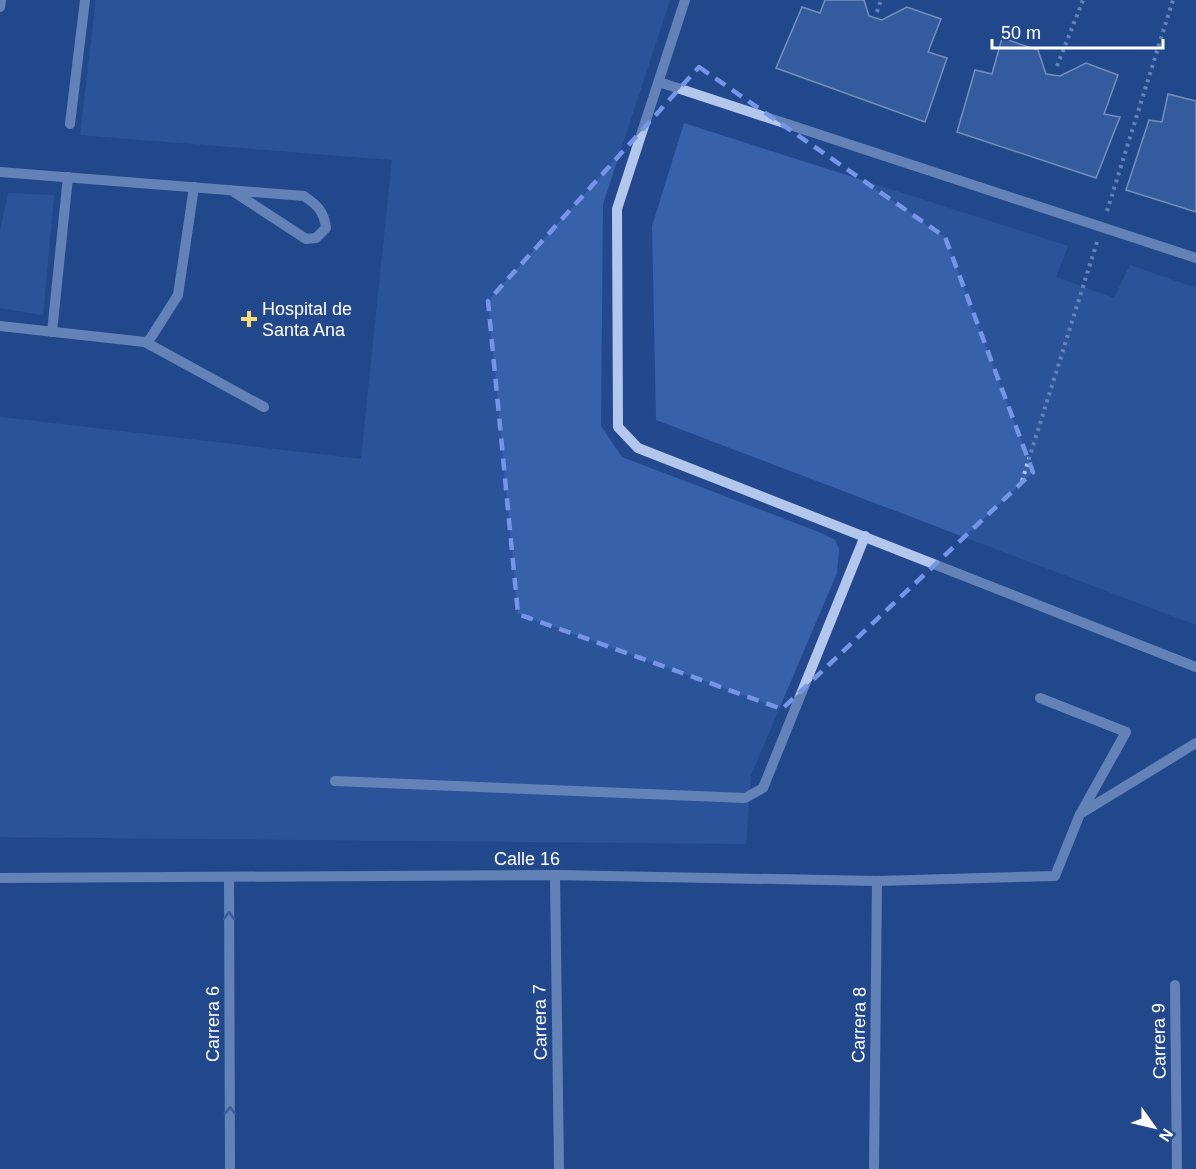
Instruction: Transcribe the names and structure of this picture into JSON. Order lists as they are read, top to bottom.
{
  "streets": {
    "street": [
      "Calle 16",
      "Carrera 7",
      "Carrera 6",
      "Carrera 8",
      "Carrera 9"
    ]
  },
  "crossings": [
    ["Calle 16", "Carrera 7"],
    ["Calle 16", "Carrera 6"],
    ["Calle 16", "Carrera 8"]
  ],
  "one_way": ["Carrera 6"],
  "places": {
    "health": ["Hospital de Santa Ana"]
  },
  "scale_bar": "50 m",
  "north": "bottom right"
}
